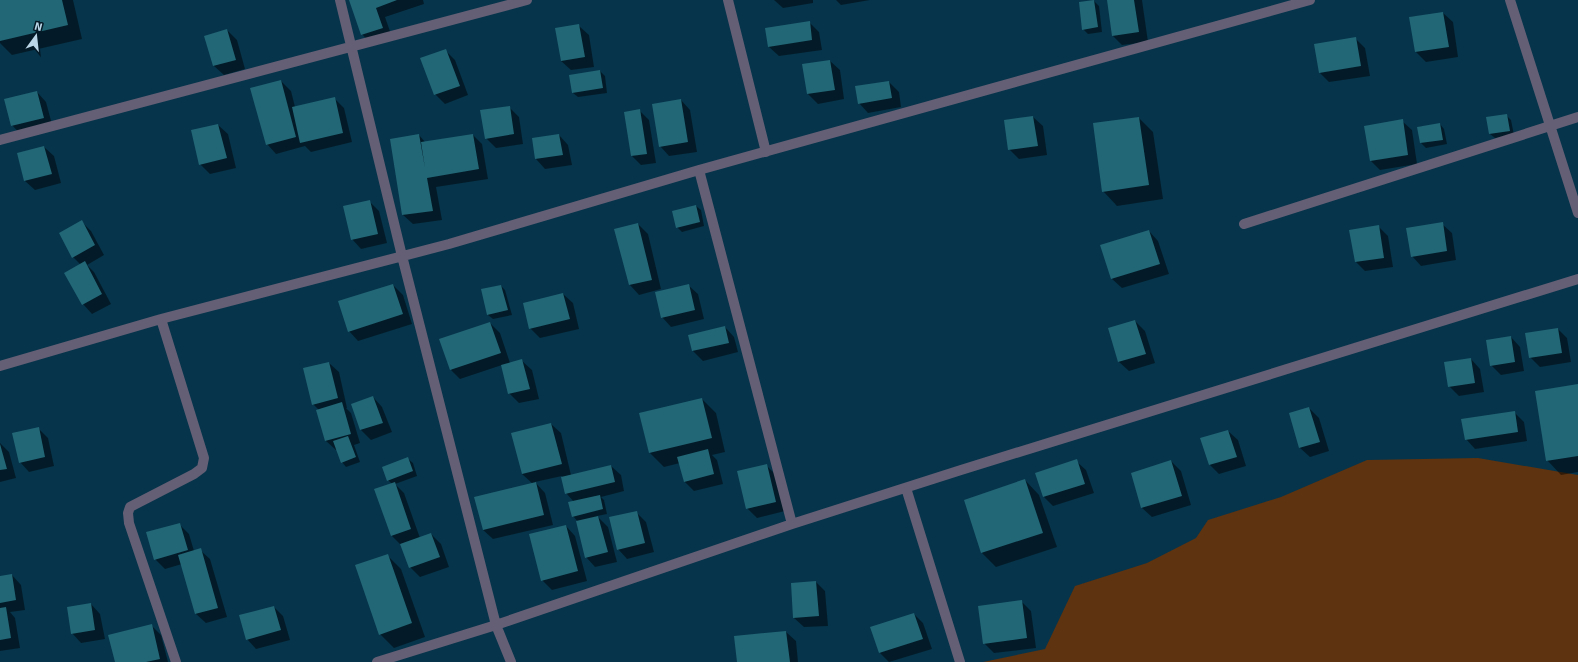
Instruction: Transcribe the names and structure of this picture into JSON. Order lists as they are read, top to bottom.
{
  "north": "top"
}
